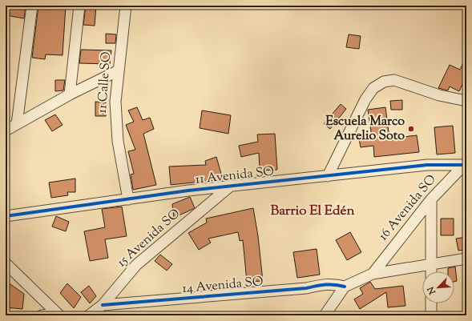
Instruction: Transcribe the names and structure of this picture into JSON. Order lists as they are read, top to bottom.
{
  "streets": {
    "street": [
      "11 Calle SO",
      "11 Avenida SO",
      "16 Avenida SO",
      "15 Avenida SO",
      "14 Avenida SO"
    ]
  },
  "crossings": [
    ["11 Calle SO", "11 Avenida SO"],
    ["11 Avenida SO", "16 Avenida SO"],
    ["11 Avenida SO", "15 Avenida SO"],
    ["15 Avenida SO", "14 Avenida SO"]
  ],
  "districts": ["Barrio El Edén"],
  "places": ["Escuela Marco Aurelio Soto"],
  "north": "bottom left"
}
